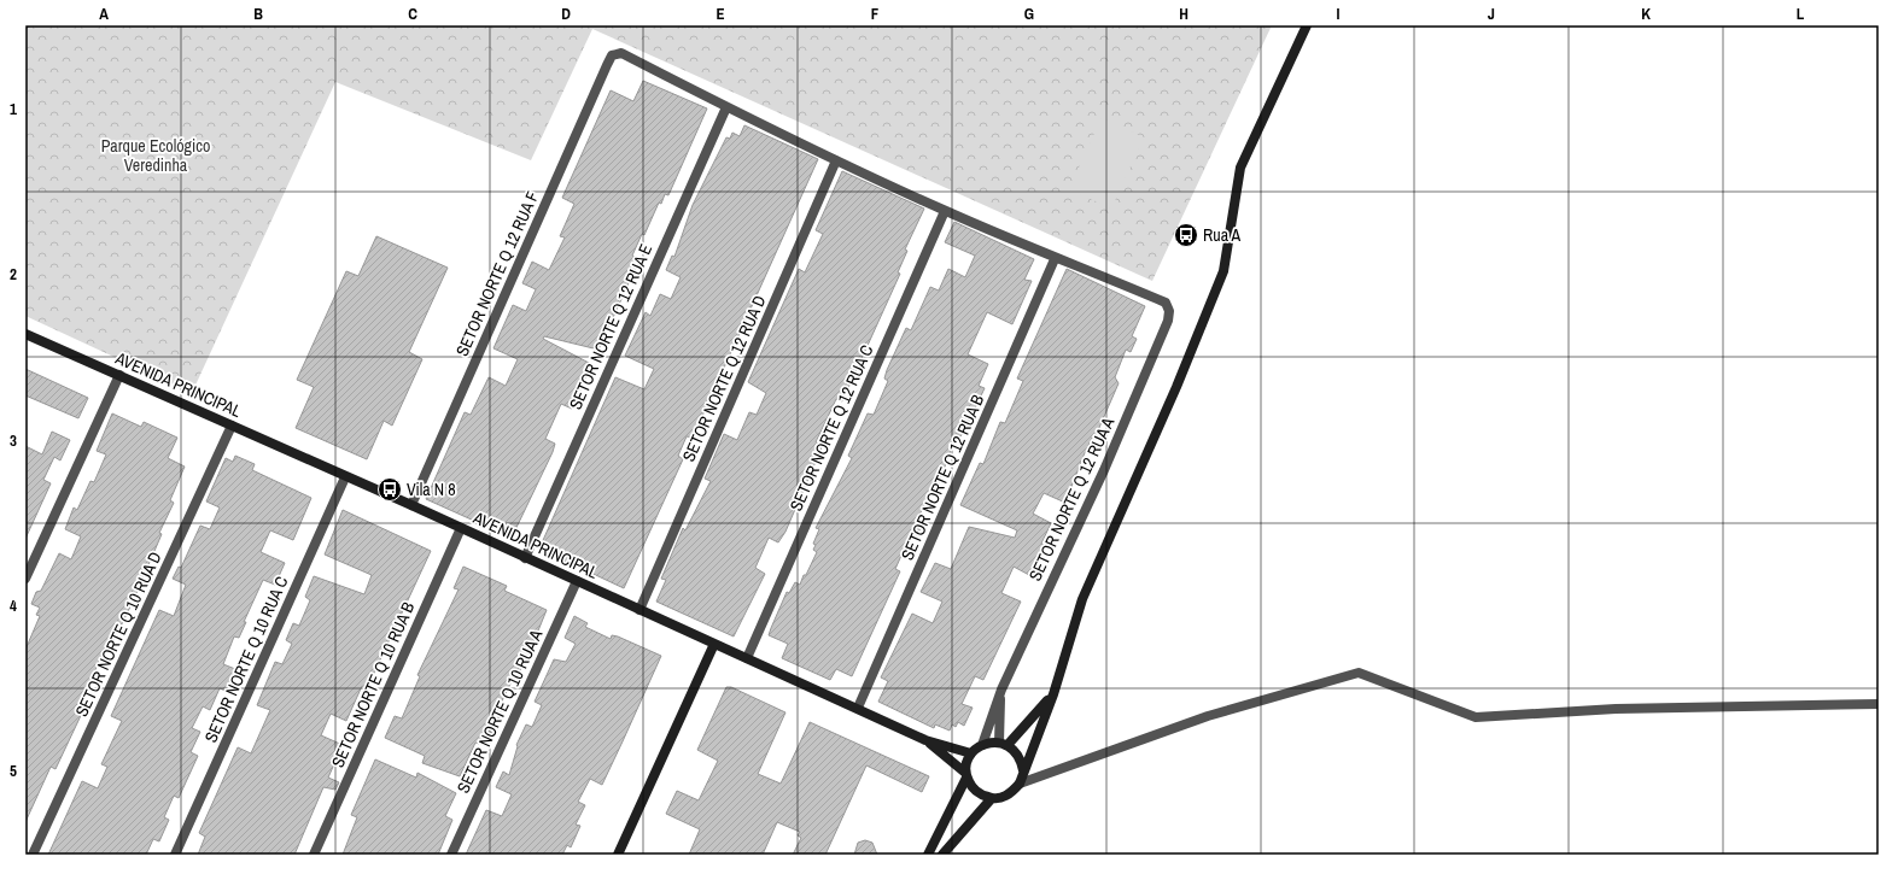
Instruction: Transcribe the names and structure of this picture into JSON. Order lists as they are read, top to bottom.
{
  "streets": {
    "street": [
      "SETOR NORTE Q 12 RUA F",
      "SETOR NORTE Q 12 RUA E",
      "SETOR NORTE Q 12 RUA D",
      "AVENIDA PRINCIPAL",
      "SETOR NORTE Q 12 RUA C",
      "SETOR NORTE Q 12 RUA B",
      "SETOR NORTE Q 12 RUA A",
      "SETOR NORTE Q 10 RUA D",
      "SETOR NORTE Q 10 RUA C",
      "SETOR NORTE Q 10 RUA B",
      "SETOR NORTE Q 10 RUA A"
    ]
  },
  "crossings": [
    ["SETOR NORTE Q 12 RUA F", "SETOR NORTE Q 12 RUA E"],
    ["SETOR NORTE Q 12 RUA F", "AVENIDA PRINCIPAL"],
    ["SETOR NORTE Q 12 RUA E", "AVENIDA PRINCIPAL"],
    ["SETOR NORTE Q 12 RUA D", "AVENIDA PRINCIPAL"],
    ["AVENIDA PRINCIPAL", "SETOR NORTE Q 12 RUA C"],
    ["AVENIDA PRINCIPAL", "SETOR NORTE Q 12 RUA B"],
    ["AVENIDA PRINCIPAL", "SETOR NORTE Q 12 RUA A"],
    ["AVENIDA PRINCIPAL", "SETOR NORTE Q 10 RUA D"],
    ["AVENIDA PRINCIPAL", "SETOR NORTE Q 10 RUA C"],
    ["AVENIDA PRINCIPAL", "SETOR NORTE Q 10 RUA B"],
    ["AVENIDA PRINCIPAL", "SETOR NORTE Q 10 RUA A"],
    ["SETOR NORTE Q 12 RUA B", "SETOR NORTE Q 12 RUA A"]
  ],
  "parks": ["Parque Ecológico Veredinha"],
  "places": {
    "bus stop": ["Rua A", "Vila N 8"]
  },
  "grid": {
    "columns": [
      "A",
      "B",
      "C",
      "D",
      "E",
      "F",
      "G",
      "H",
      "I",
      "J",
      "K",
      "L"
    ],
    "rows": [
      "1",
      "2",
      "3",
      "4",
      "5"
    ]
  }
}
